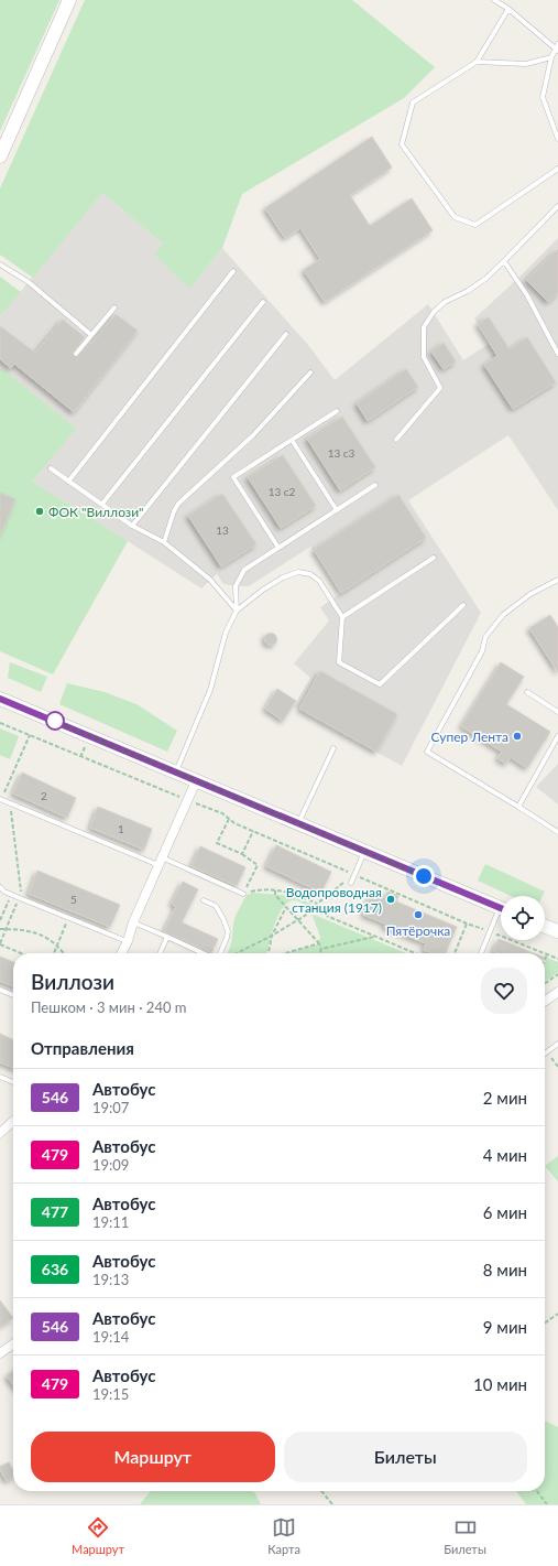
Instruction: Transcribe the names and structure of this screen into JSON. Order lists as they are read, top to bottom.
{
  "places": [
    "ФОК \"Виллози\"",
    "Супер Лента",
    "Водопроводная станция (1917)",
    "Пятёрочка"
  ],
  "lines": ["bus line 546"],
  "house_numbers": [
    "13 с3",
    "13 с2",
    "13",
    "2",
    "1",
    "5"
  ],
  "page": {
    "heading": [
      ["Виллози", "Пешком · 3 мин · 240 m"],
      "Отправления"
    ],
    "list": [
      {
        "mark": "546",
        "name": "Автобус",
        "note": "19:07",
        "value": "2 мин"
      },
      {
        "mark": "479",
        "name": "Автобус",
        "note": "19:09",
        "value": "4 мин"
      },
      {
        "mark": "477",
        "name": "Автобус",
        "note": "19:11",
        "value": "6 мин"
      },
      {
        "mark": "636",
        "name": "Автобус",
        "note": "19:13",
        "value": "8 мин"
      },
      {
        "mark": "546",
        "name": "Автобус",
        "note": "19:14",
        "value": "9 мин"
      },
      {
        "mark": "479",
        "name": "Автобус",
        "note": "19:15",
        "value": "10 мин"
      }
    ],
    "buttons": ["Маршрут", "Билеты"],
    "tabs": ["Маршрут", "Карта", "Билеты"]
  }
}
